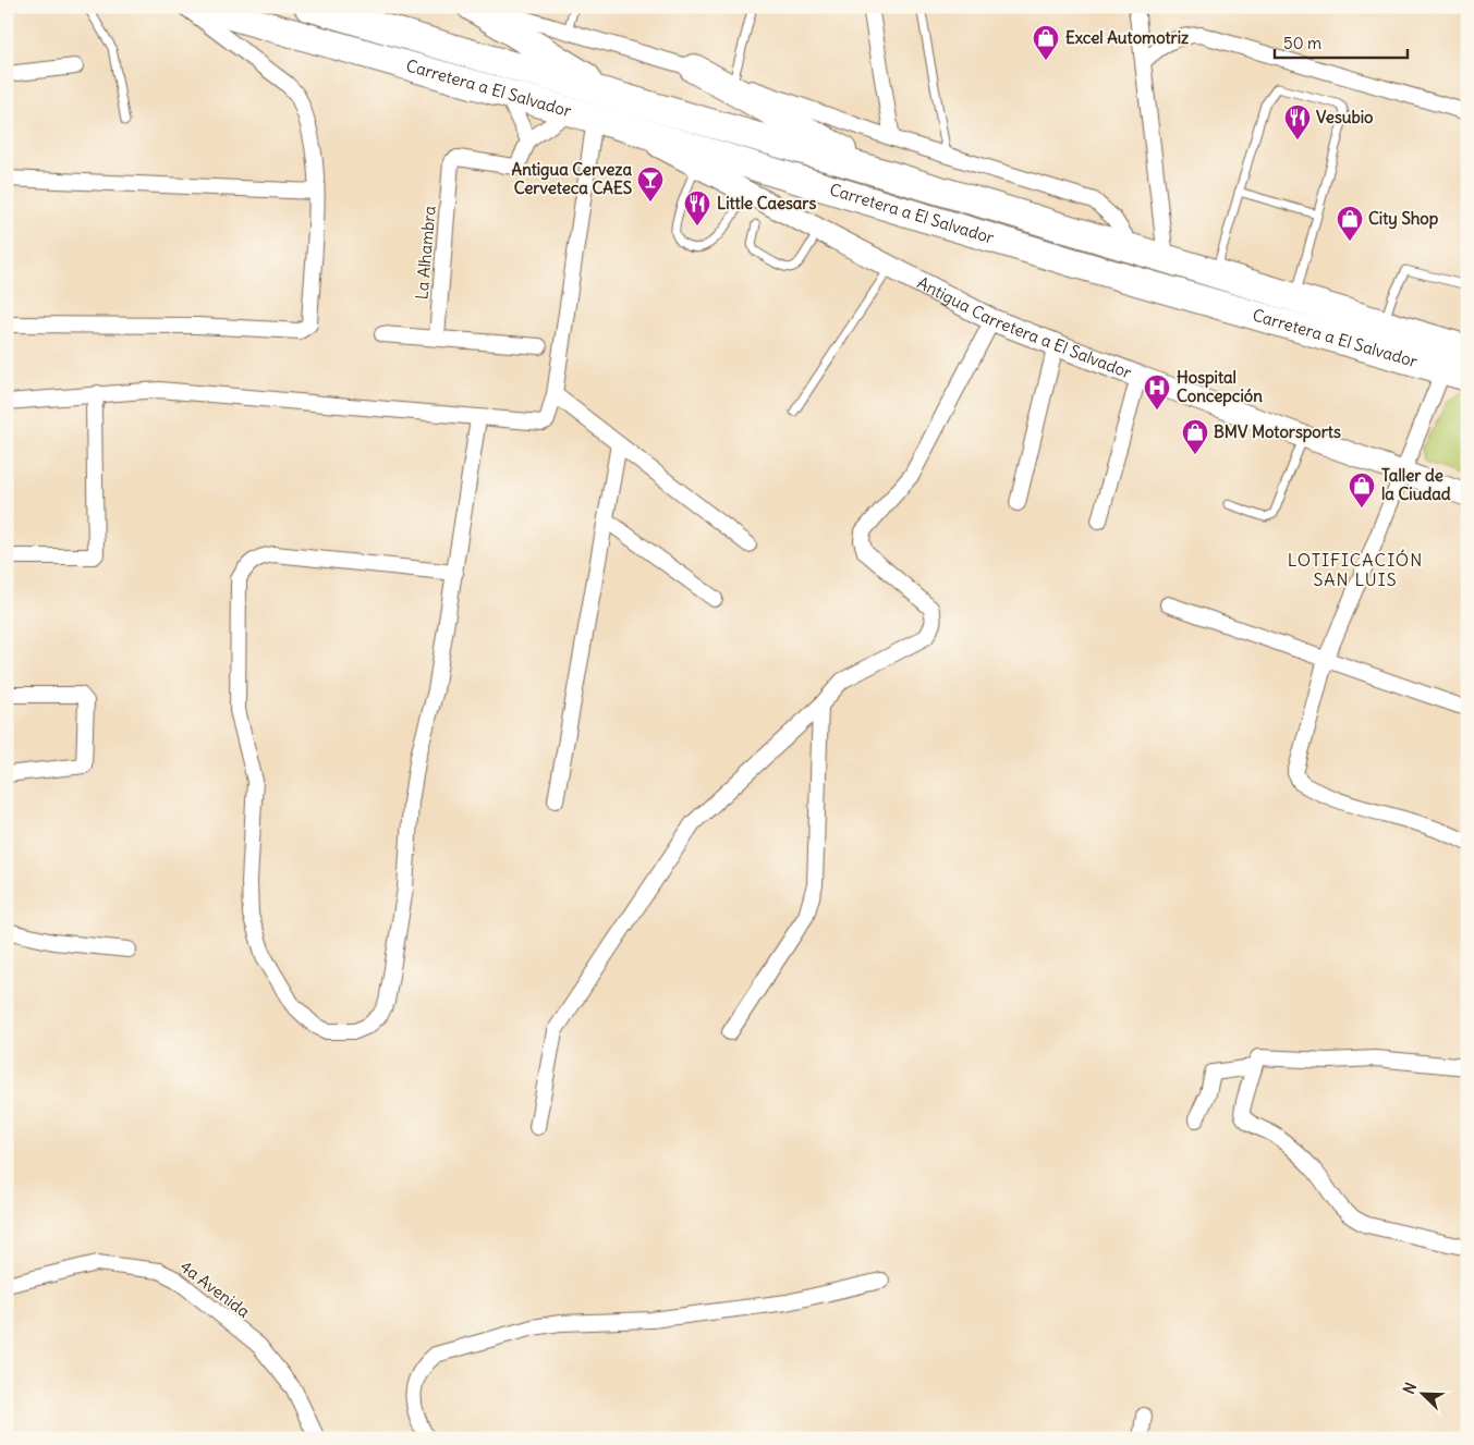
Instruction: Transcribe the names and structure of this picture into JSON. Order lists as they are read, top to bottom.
{
  "streets": {
    "highway": ["Carretera a El Salvador"],
    "street": ["La Alhambra", "Antigua Carretera a El Salvador", "4a Avenida"]
  },
  "crossings": [
    ["Carretera a El Salvador", "Antigua Carretera a El Salvador"]
  ],
  "districts": ["LOTIFICACIÓN SAN LUIS"],
  "places": {
    "shop": [
      "Excel Automotriz",
      "City Shop",
      "BMV Motorsports",
      "Taller de la Ciudad"
    ],
    "restaurant": ["Vesubio", "Little Caesars"],
    "bar": ["Antigua Cerveza Cerveteca CAES"],
    "hospital": ["Hospital Concepción"]
  },
  "scale_bar": "50 m",
  "north": "top left"
}
